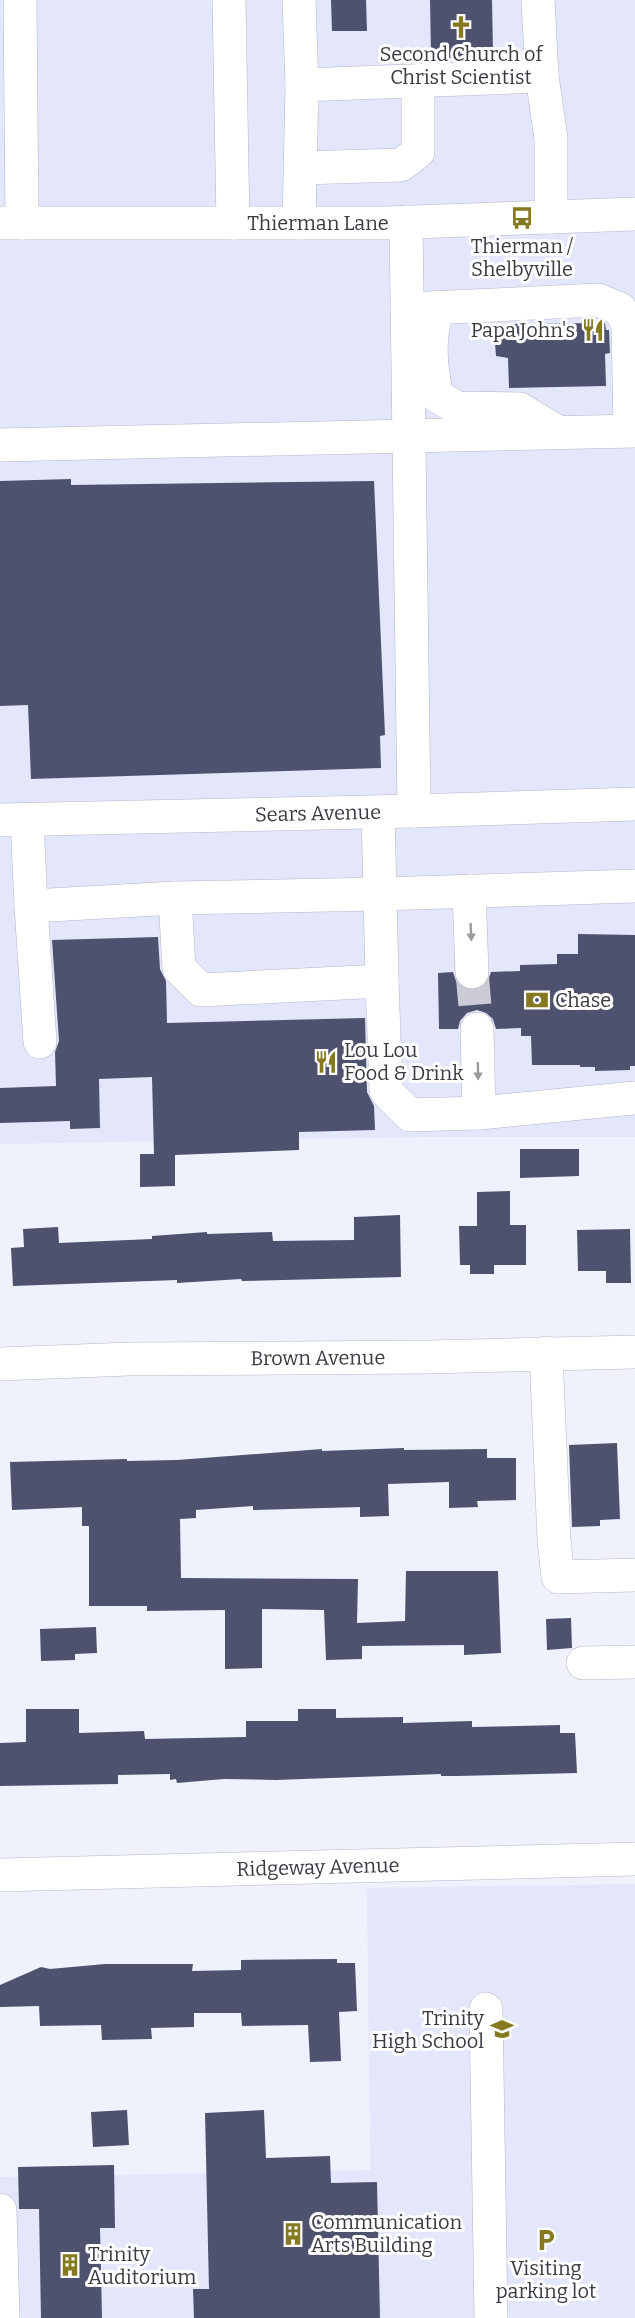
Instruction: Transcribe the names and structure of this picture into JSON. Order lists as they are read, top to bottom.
{
  "streets": {
    "street": [
      "Thierman Lane",
      "Sears Avenue",
      "Brown Avenue",
      "Ridgeway Avenue"
    ]
  },
  "places": {
    "church": ["Second Church of Christ Scientist"],
    "bus stop": ["Thierman / Shelbyville"],
    "restaurant": ["Papa John's", "Lou Lou Food & Drink"],
    "bank": ["Chase"],
    "school or university": ["Trinity High School"],
    "building": ["Communication Arts Building", "Trinity Auditorium"],
    "parking": ["Visiting parking lot"]
  }
}
